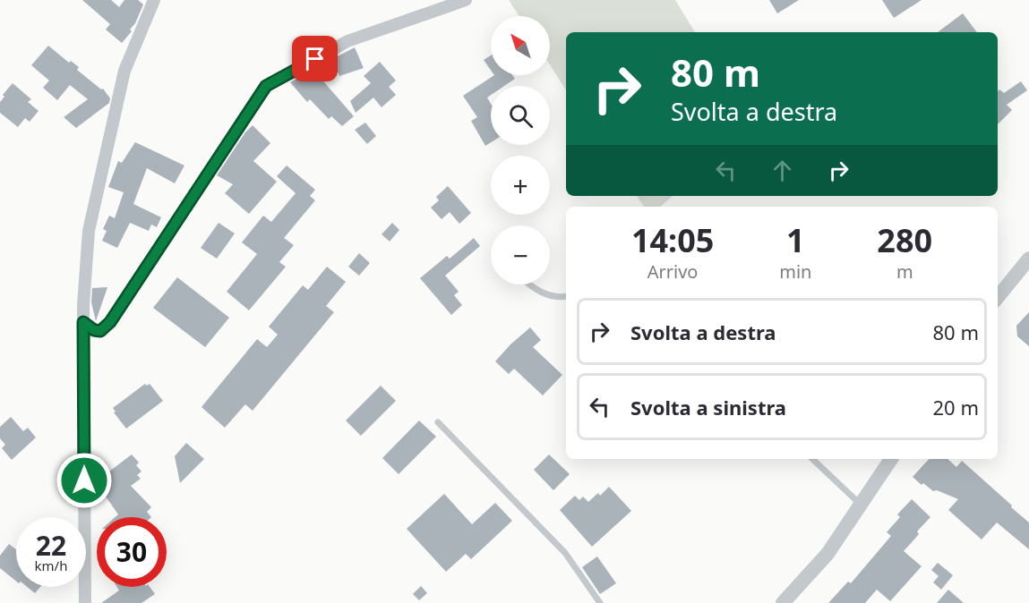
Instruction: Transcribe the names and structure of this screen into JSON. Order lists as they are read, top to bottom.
{
  "north": "top left",
  "page": {
    "map_buttons": ["+", "−"],
    "turn": ["80 m", "Svolta a destra"],
    "eta": [
      "14:05",
      "Arrivo",
      "1",
      "min",
      "280",
      "m"
    ],
    "list": [
      {
        "name": "Svolta a destra",
        "value": "80 m"
      },
      {
        "name": "Svolta a sinistra",
        "value": "20 m"
      }
    ],
    "speed": "22 km/h",
    "limit": "30"
  }
}
